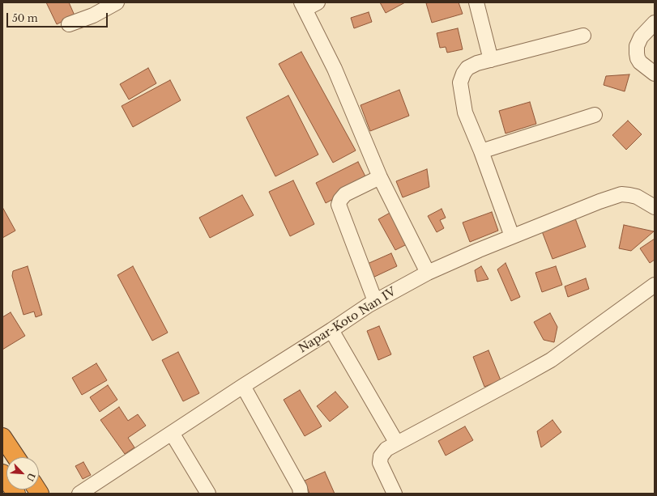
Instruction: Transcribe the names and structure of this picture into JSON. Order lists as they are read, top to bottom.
{
  "streets": {
    "street": ["Napar-Koto Nan IV"]
  },
  "scale_bar": "50 m",
  "north": "bottom right"
}
